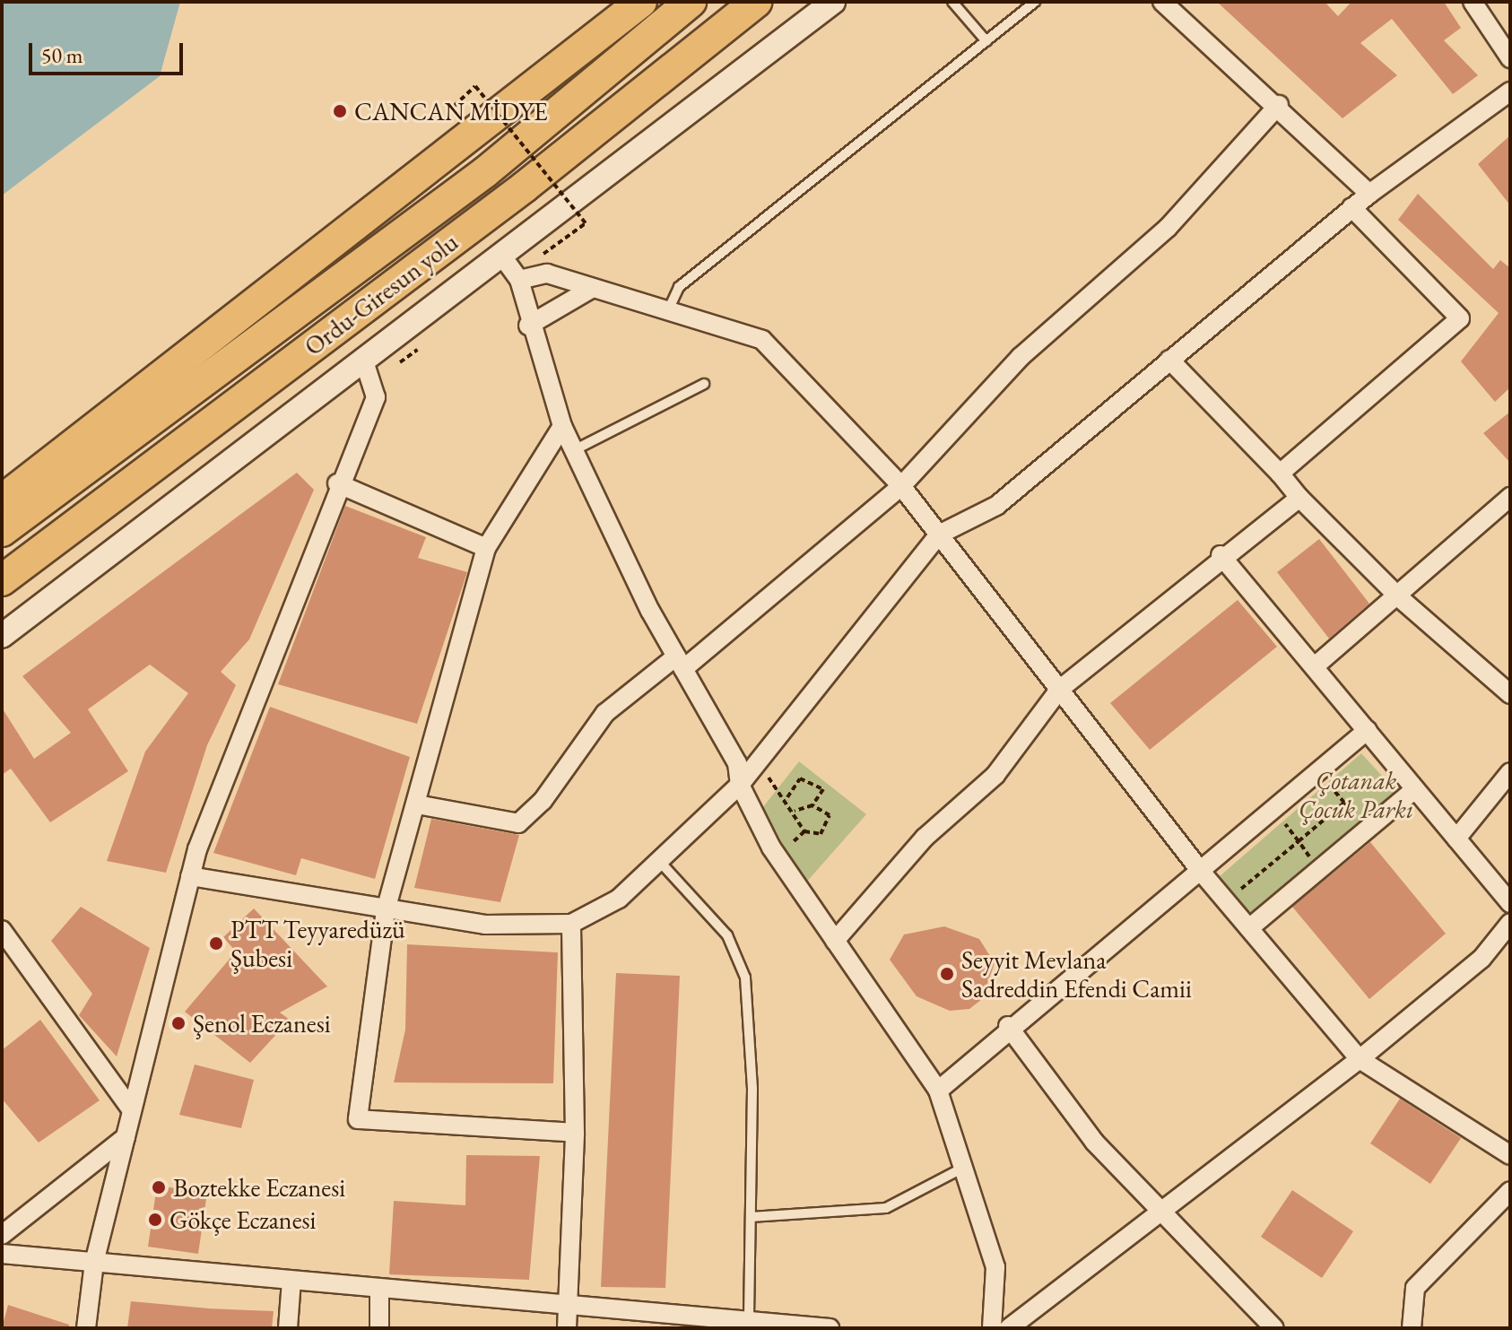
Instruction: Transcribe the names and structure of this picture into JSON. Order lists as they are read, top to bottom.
{
  "streets": {
    "highway": ["Ordu-Giresun yolu"]
  },
  "parks": ["Çotanak Çocuk Parkı"],
  "places": [
    "CANCAN MİDYE",
    "PTT Teyyaredüzü Şubesi",
    "Seyyit Mevlana Sadreddin Efendi Camii",
    "Şenol Eczanesi",
    "Boztekke Eczanesi",
    "Gökçe Eczanesi"
  ],
  "scale_bar": "50 m"
}
